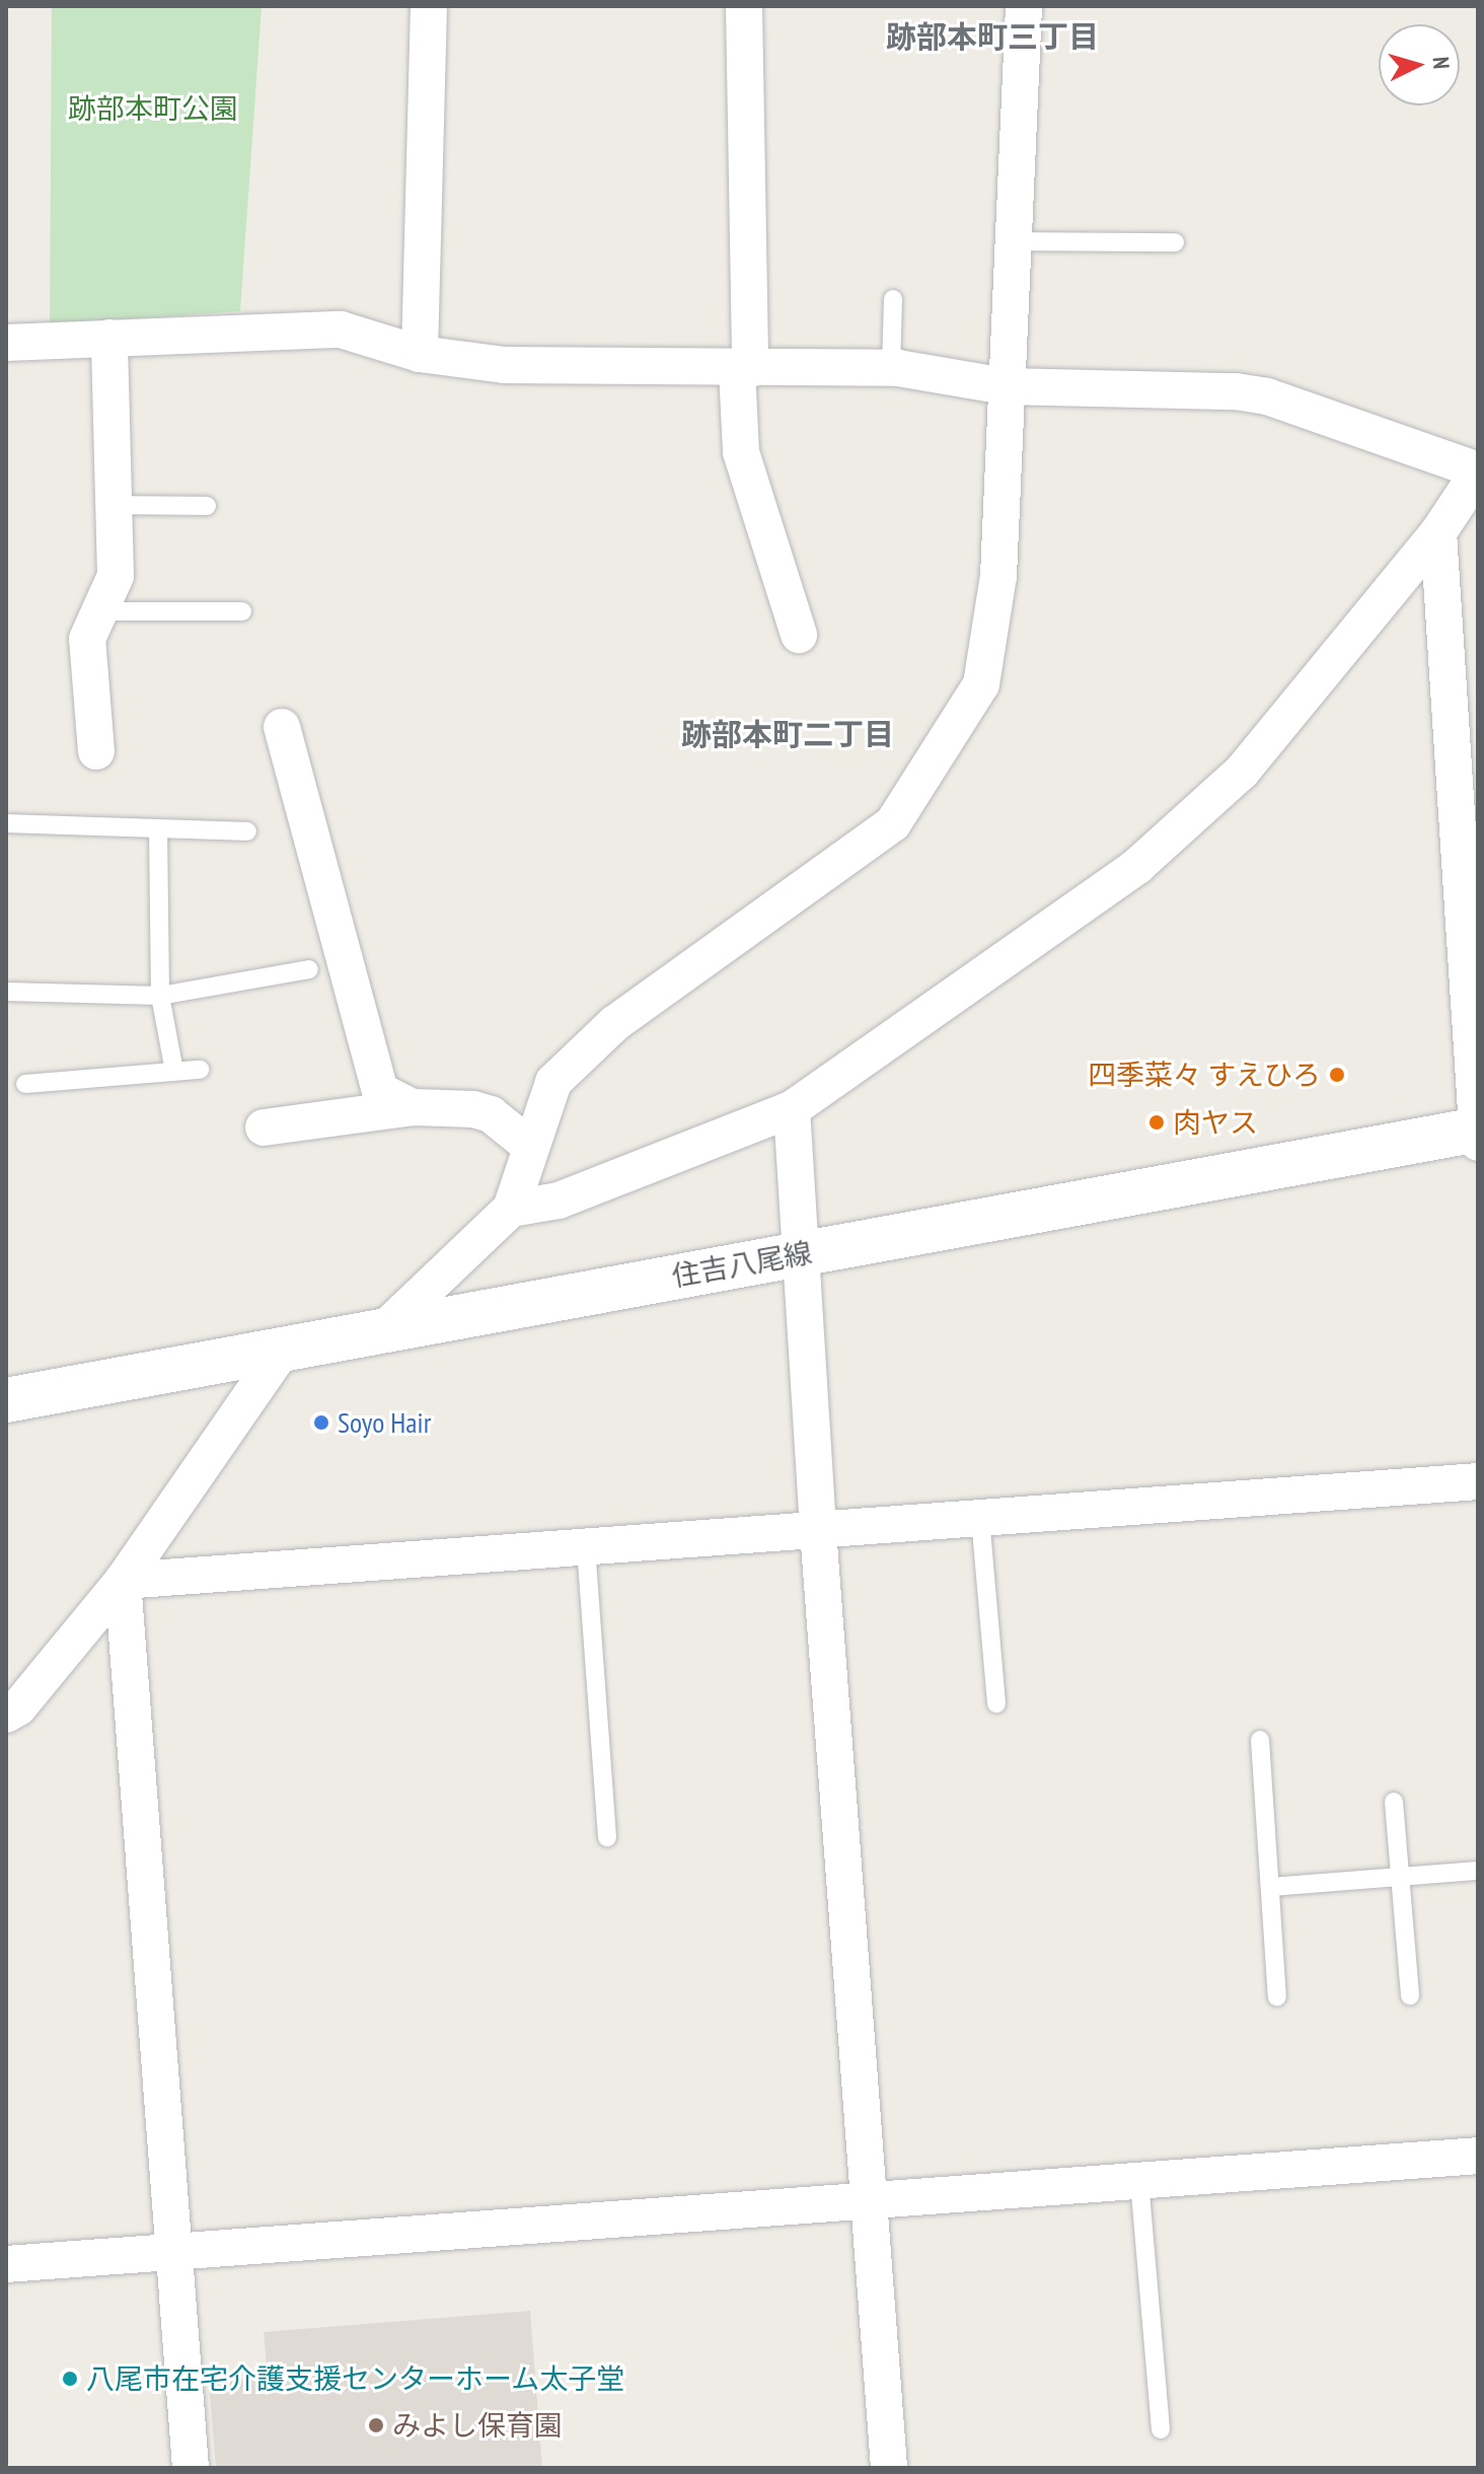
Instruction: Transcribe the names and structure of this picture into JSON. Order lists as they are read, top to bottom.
{
  "streets": {
    "main road": ["住吉八尾線"]
  },
  "districts": ["跡部本町三丁目", "跡部本町二丁目"],
  "parks": ["跡部本町公園"],
  "places": [
    "四季菜々 すえひろ",
    "肉ヤス",
    "Soyo Hair",
    "八尾市在宅介護支援センターホーム太子堂",
    "みよし保育園"
  ],
  "north": "right"
}
